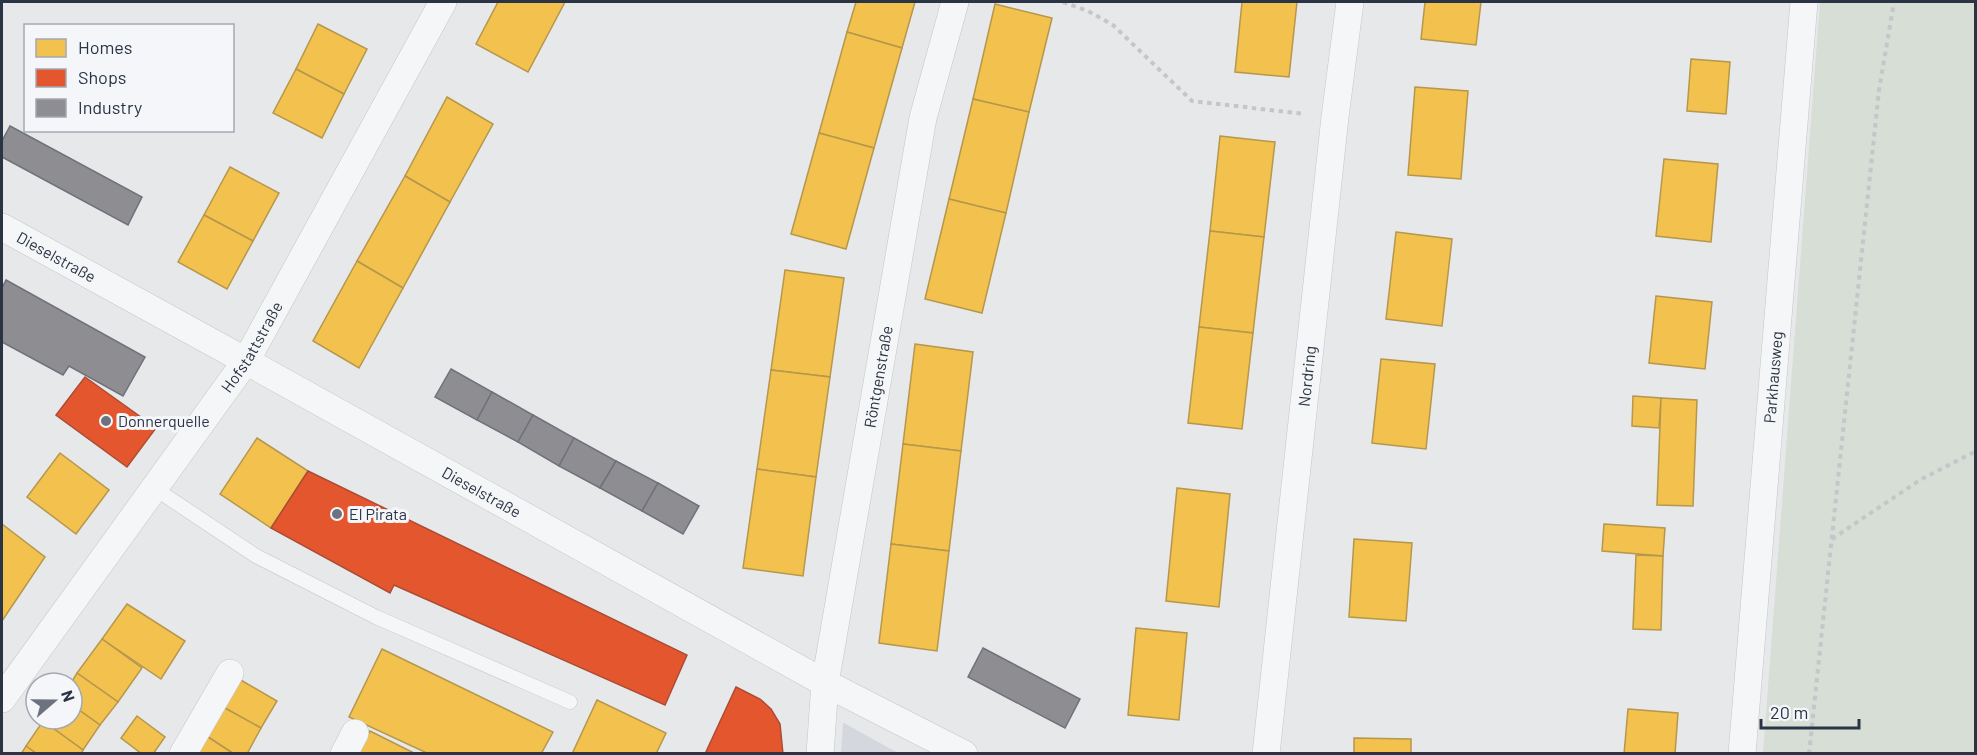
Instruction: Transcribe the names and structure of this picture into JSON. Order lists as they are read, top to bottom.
{
  "streets": {
    "street": [
      "Dieselstraße",
      "Hofstattstraße",
      "Röntgenstraße",
      "Nordring",
      "Parkhausweg"
    ]
  },
  "crossings": [
    ["Dieselstraße", "Hofstattstraße"],
    ["Dieselstraße", "Röntgenstraße"]
  ],
  "places": ["Donnerquelle", "El Pirata"],
  "legend": ["Homes", "Shops", "Industry"],
  "scale_bar": "20 m",
  "north": "right"
}
